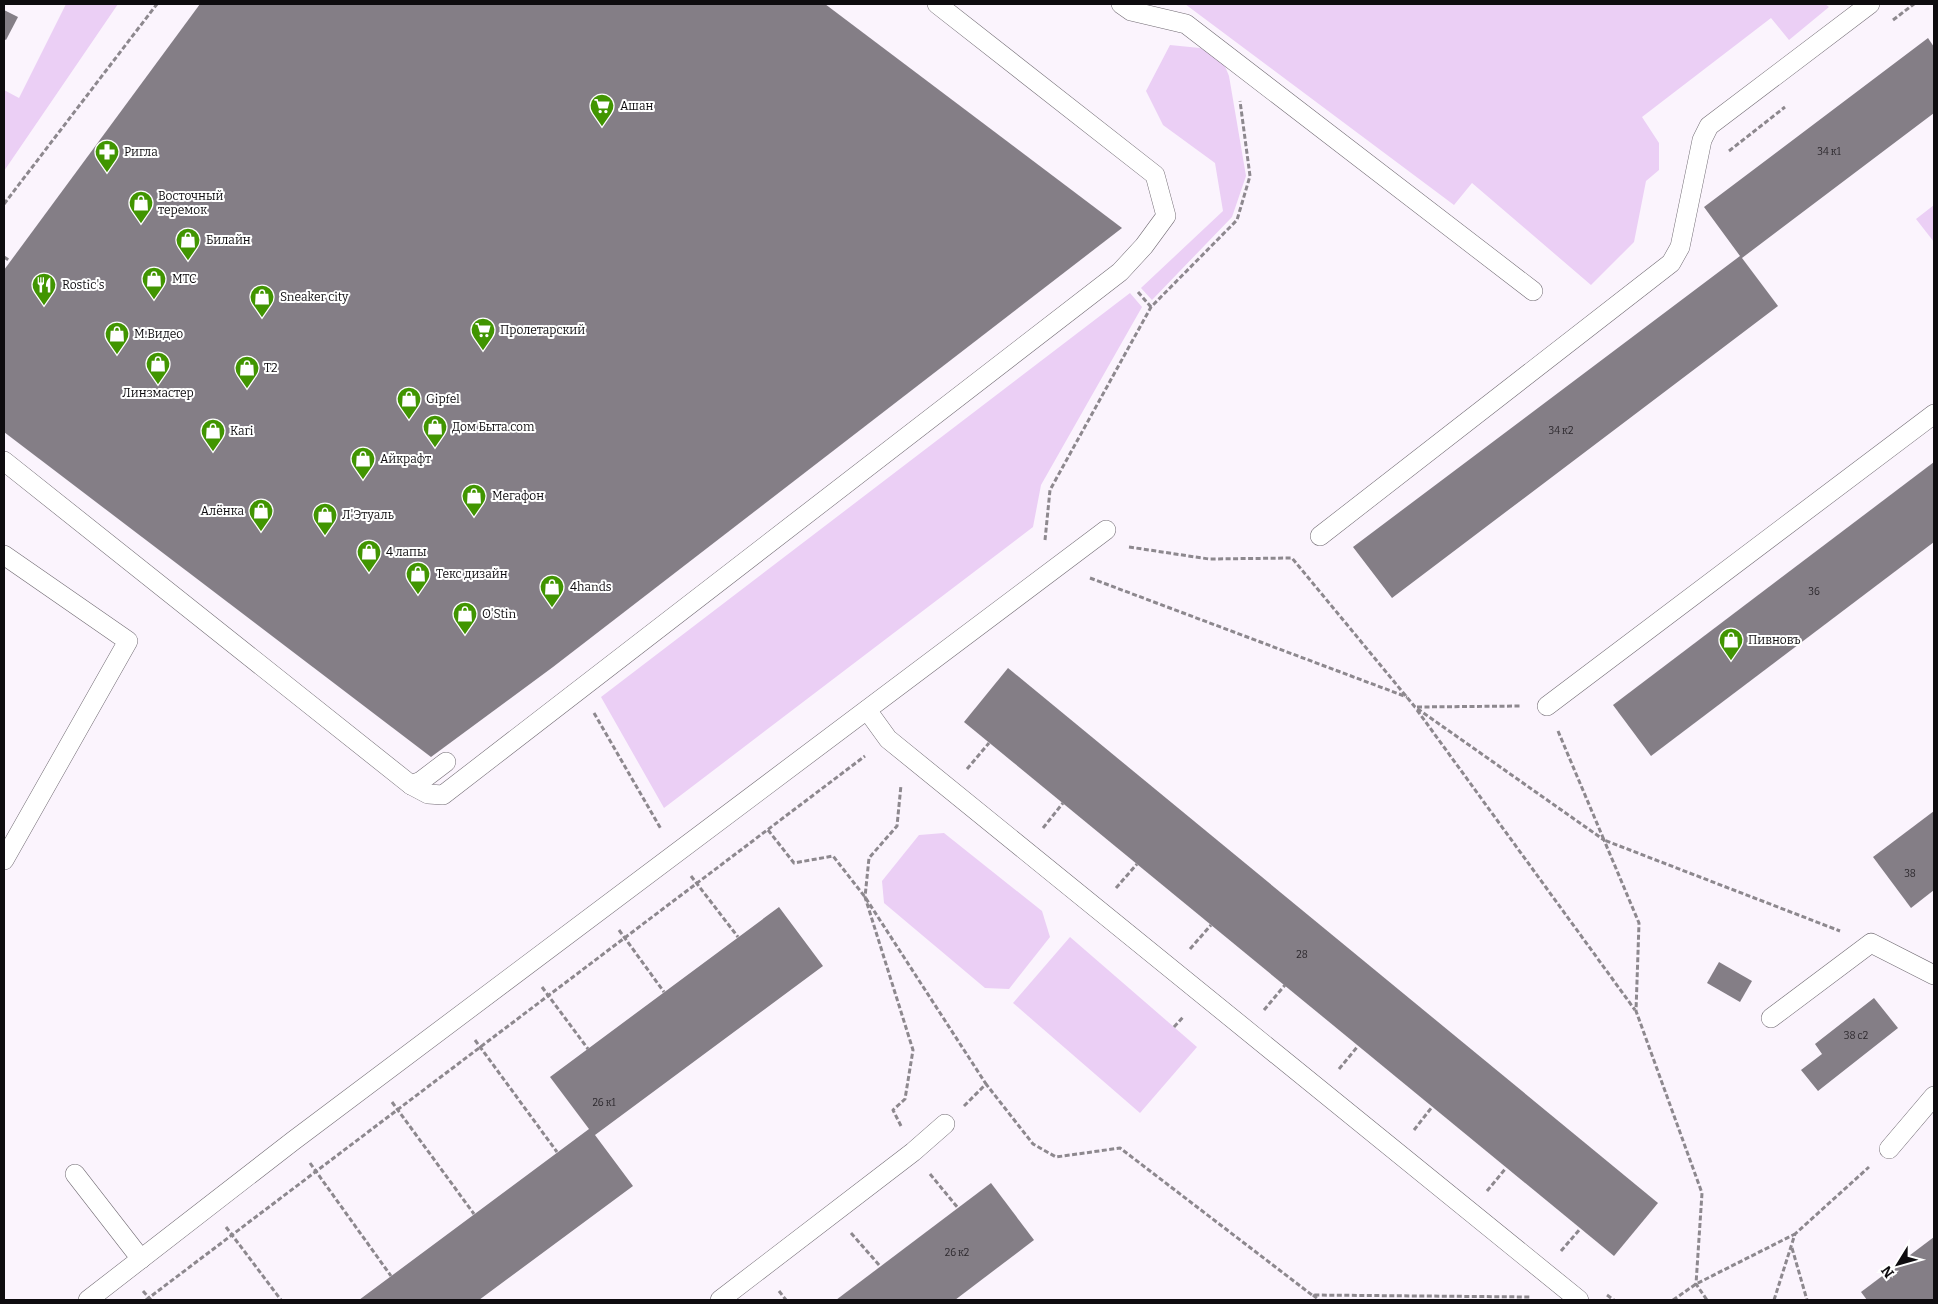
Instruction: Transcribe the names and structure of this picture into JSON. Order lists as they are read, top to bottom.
{
  "places": {
    "supermarket": ["Ашан", "Пролетарский"],
    "pharmacy": ["Ригла"],
    "shop": [
      "Восточный теремок",
      "Билайн",
      "МТС",
      "Sneaker city",
      "М.Видео",
      "Линзмастер",
      "T2",
      "Gipfel",
      "Дом Быта.com",
      "Kari",
      "Айкрафт",
      "Мегафон",
      "Алёнка",
      "Л'Этуаль",
      "4 лапы",
      "Текс дизайн",
      "4hands",
      "O'Stin",
      "Пивновъ"
    ],
    "restaurant": ["Rostic's"]
  },
  "house_numbers": [
    "34 к1",
    "34 к2",
    "36",
    "38",
    "28",
    "38 с2",
    "26 к1",
    "26 к2"
  ],
  "north": "bottom left"
}
